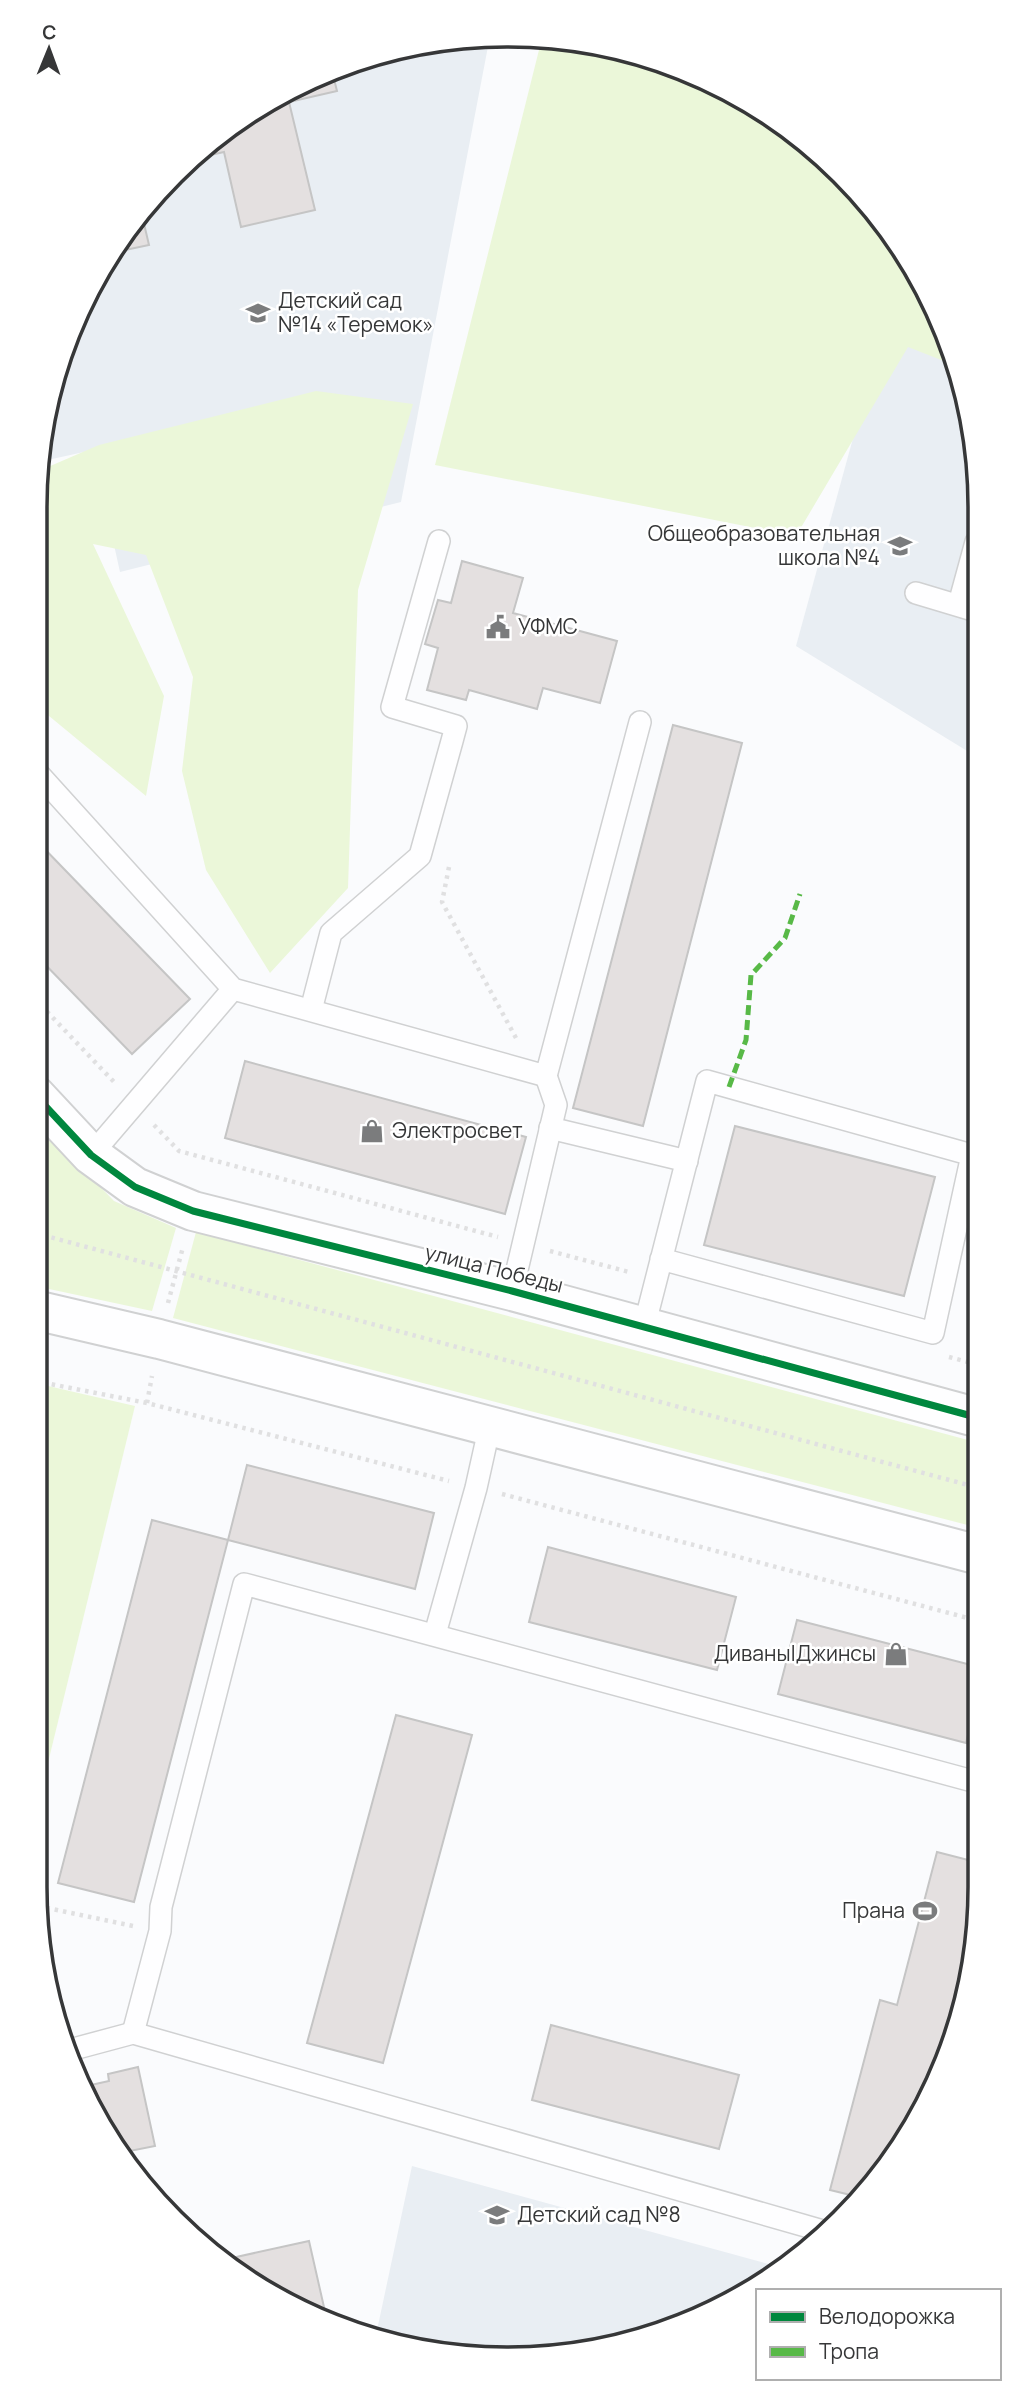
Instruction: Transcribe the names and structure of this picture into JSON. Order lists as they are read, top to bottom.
{
  "streets": {
    "street": ["улица Победы"]
  },
  "places": {
    "school or university": ["Детский сад №14 «Теремок»", "Общеобразовательная школа №4", "Детский сад №8"],
    "public building": ["УФМС"],
    "shop": ["Электросвет", "Диваны|Джинсы"],
    "sports": ["Прана"]
  },
  "legend": ["Велодорожка", "Тропа"],
  "north": "top"
}
